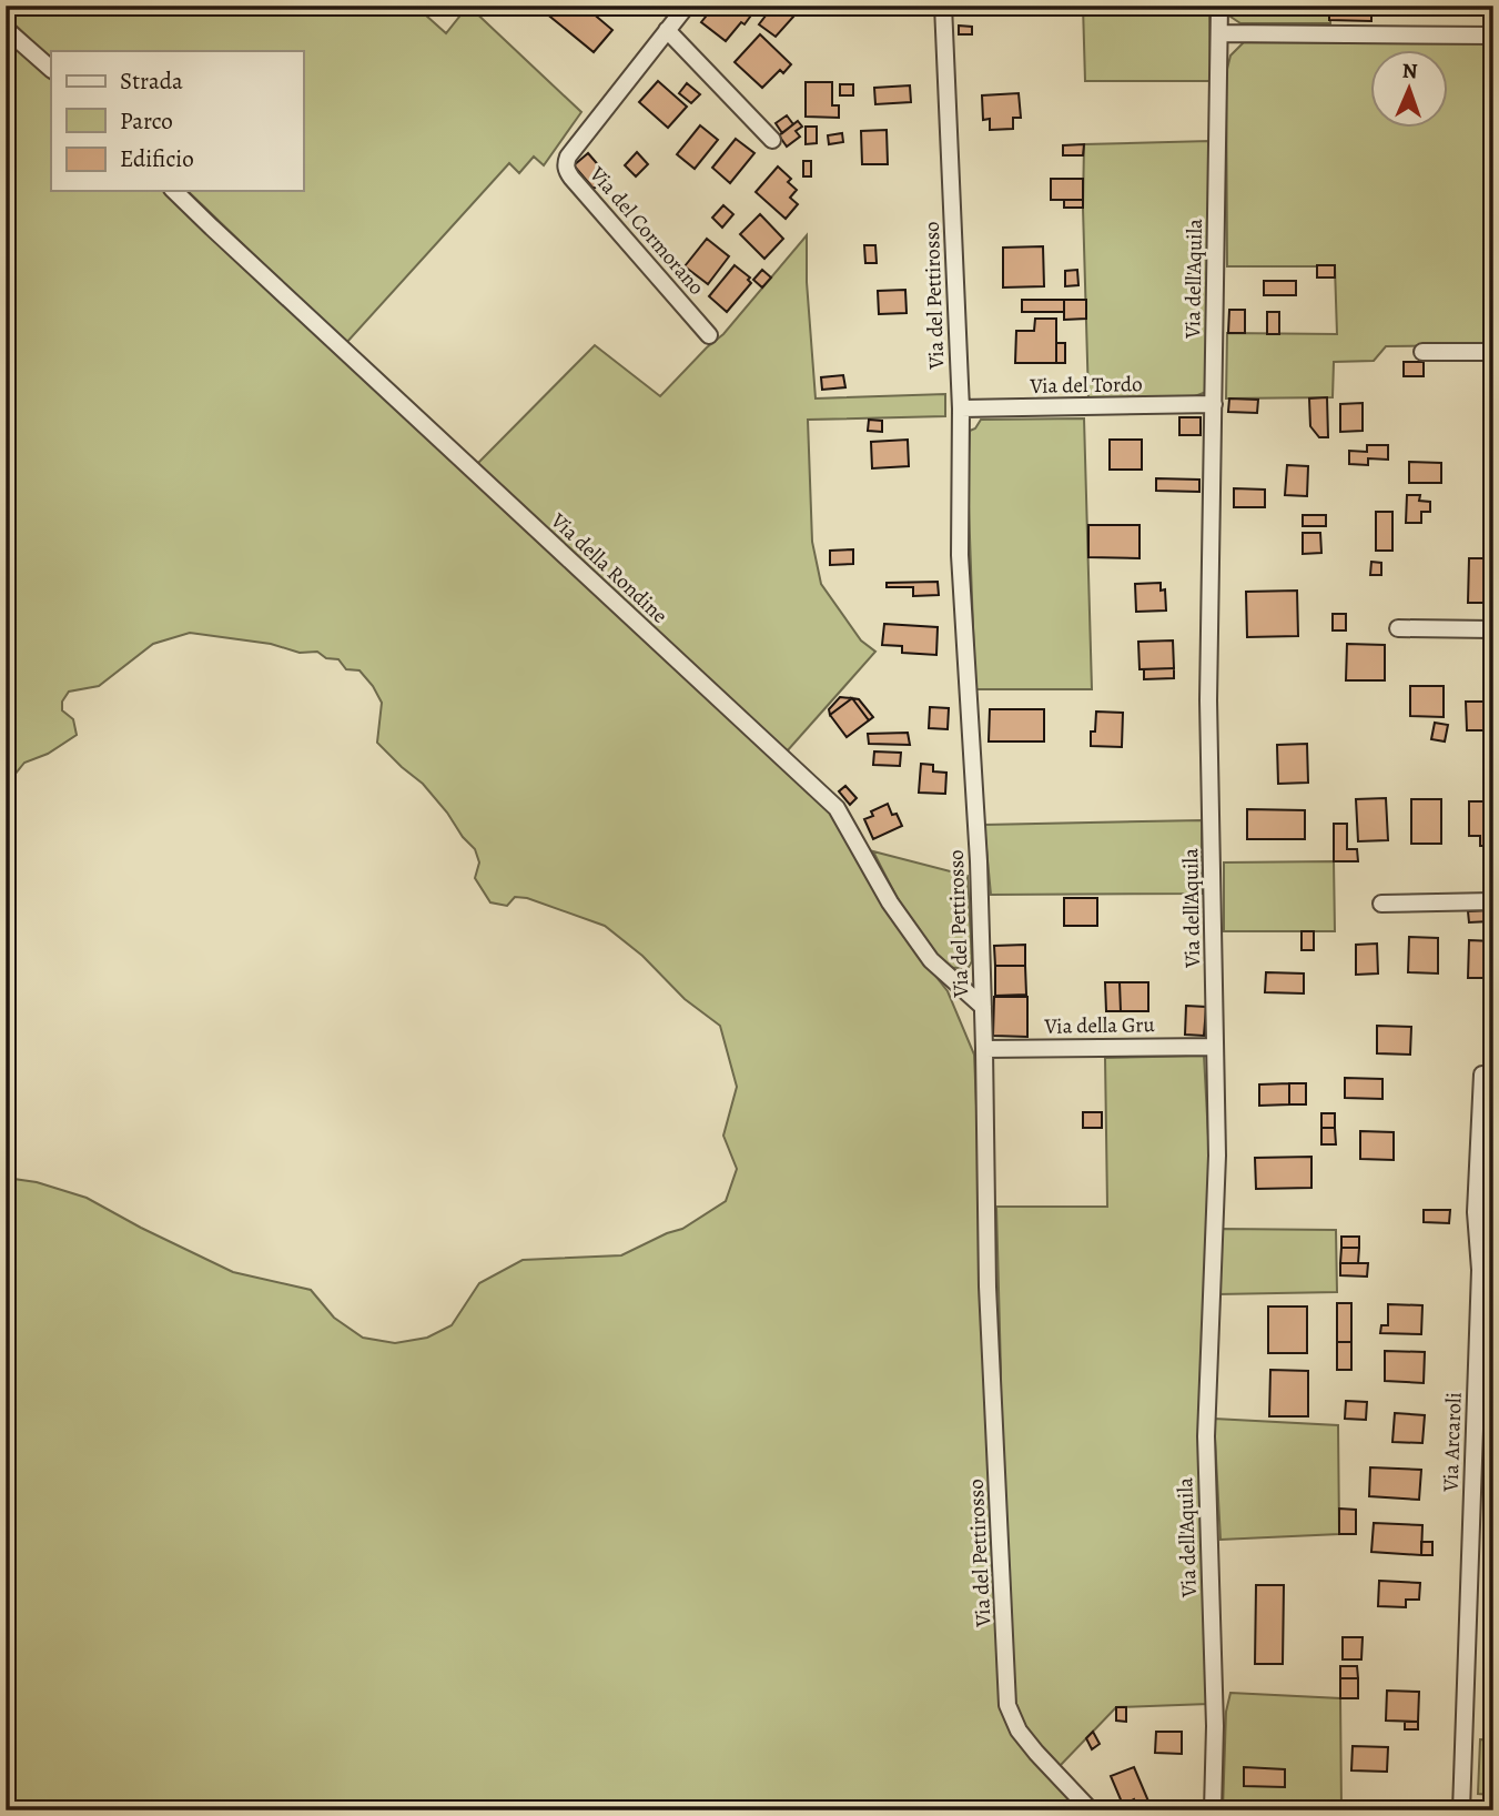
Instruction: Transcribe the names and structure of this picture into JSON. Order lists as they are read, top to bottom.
{
  "streets": {
    "street": [
      "Via del Cormorano",
      "Via dell'Aquila",
      "Via del Pettirosso",
      "Via del Tordo",
      "Via della Rondine",
      "Via della Gru",
      "Via Arcaroli"
    ]
  },
  "crossings": [
    ["Via dell'Aquila", "Via del Tordo"],
    ["Via dell'Aquila", "Via della Gru"],
    ["Via del Pettirosso", "Via del Tordo"],
    ["Via del Pettirosso", "Via della Rondine"],
    ["Via del Pettirosso", "Via della Gru"]
  ],
  "legend": ["Strada", "Parco", "Edificio"],
  "north": "top"
}
